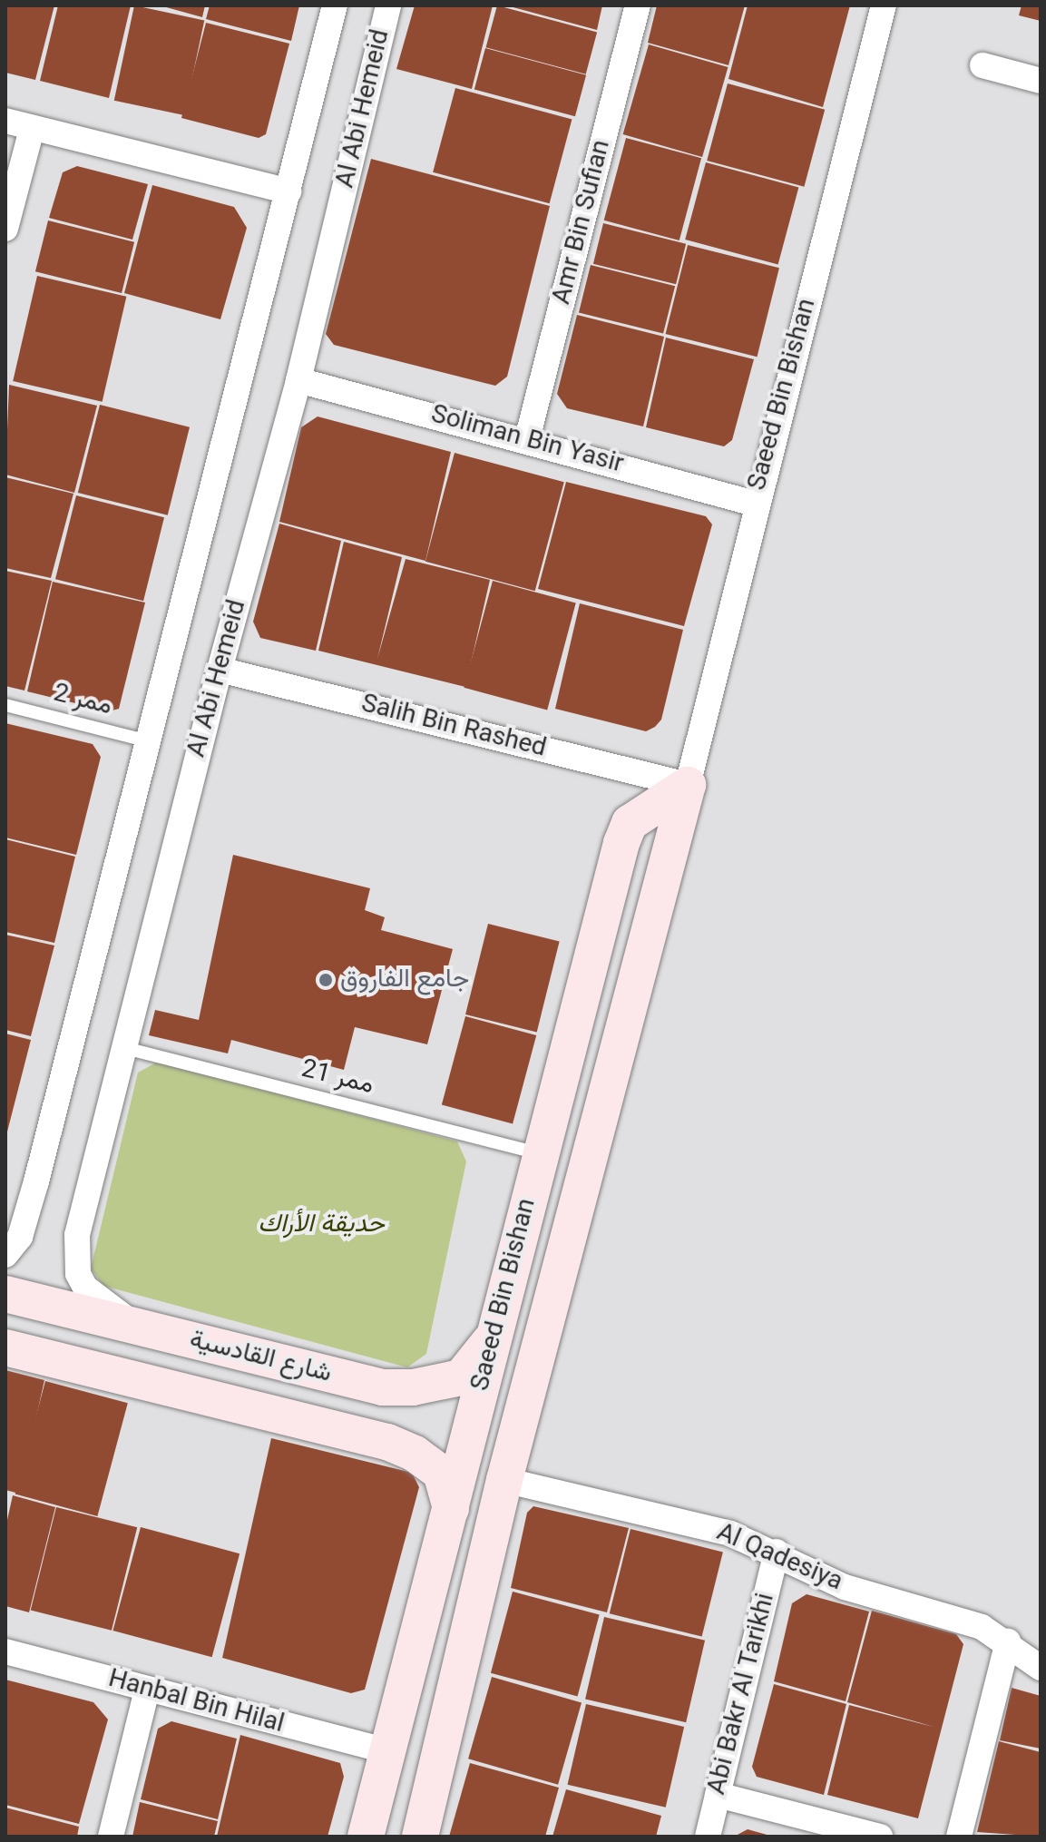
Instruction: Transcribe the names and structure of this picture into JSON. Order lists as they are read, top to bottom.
{
  "streets": {
    "street": [
      "Al Abi Hemeid",
      "Amr Bin Sufian",
      "Saeed Bin Bishan",
      "Soliman Bin Yasir",
      "Salih Bin Rashed",
      "شارع القادسية",
      "Al Qadesiya",
      "Abi Bakr Al Tarikhi",
      "Hanbal Bin Hilal"
    ],
    "lane": ["ممر 2", "ممر 21"]
  },
  "crossings": [
    ["Al Abi Hemeid", "Soliman Bin Yasir"],
    ["Al Abi Hemeid", "ممر 2"],
    ["Al Abi Hemeid", "Salih Bin Rashed"],
    ["Al Abi Hemeid", "ممر 21"],
    ["Al Abi Hemeid", "شارع القادسية"],
    ["Amr Bin Sufian", "Soliman Bin Yasir"],
    ["Saeed Bin Bishan", "Soliman Bin Yasir"],
    ["Saeed Bin Bishan", "Salih Bin Rashed"],
    ["Saeed Bin Bishan", "ممر 21"],
    ["Saeed Bin Bishan", "شارع القادسية"],
    ["Saeed Bin Bishan", "Al Qadesiya"],
    ["Saeed Bin Bishan", "Hanbal Bin Hilal"],
    ["Al Qadesiya", "Abi Bakr Al Tarikhi"]
  ],
  "parks": ["حديقة الأراك"],
  "places": ["جامع الفاروق"]
}
